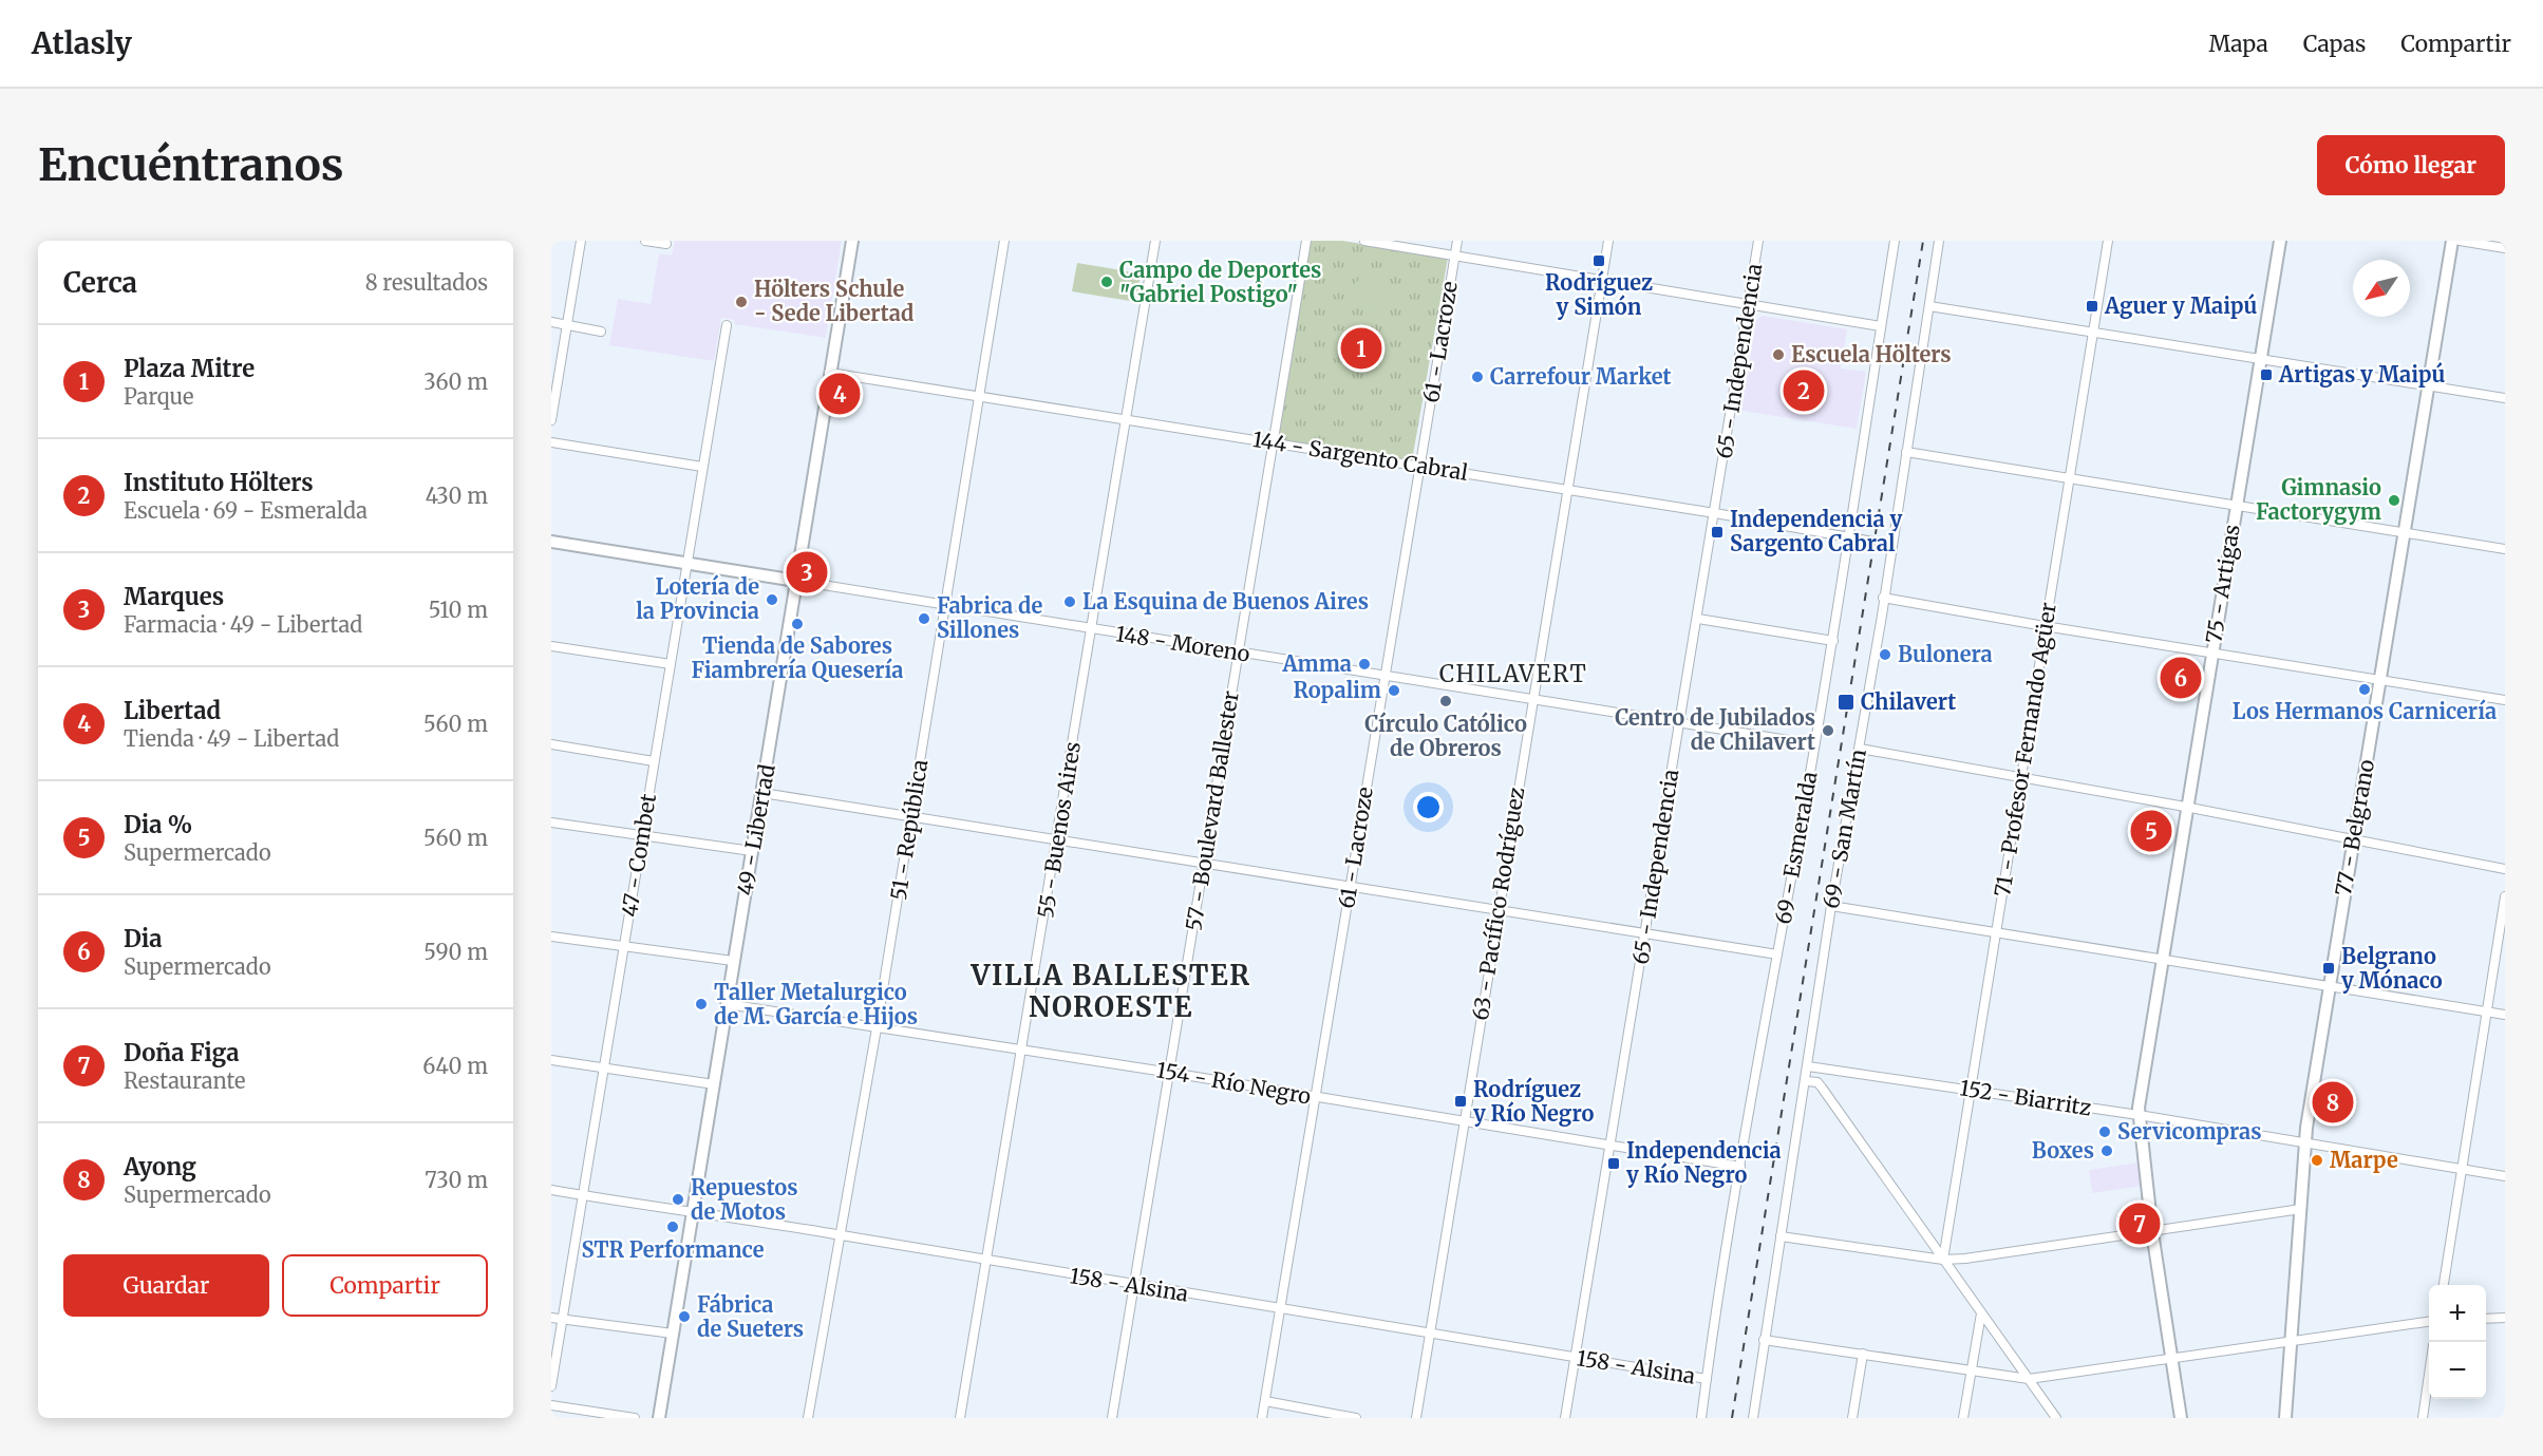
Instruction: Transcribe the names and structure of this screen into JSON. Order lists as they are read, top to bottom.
{
  "streets": {
    "street": [
      "61 - Lacroze",
      "65 - Independencia",
      "144 - Sargento Cabral",
      "75 - Artigas",
      "148 - Moreno",
      "71 - Profesor Fernando Agüer",
      "57 - Boulevard Ballester",
      "77 - Belgrano",
      "69 - San Martín",
      "49 - Libertad",
      "51 - República",
      "55 - Buenos Aires",
      "69 - Esmeralda",
      "47 - Combet",
      "63 - Pacífico Rodríguez",
      "154 - Río Negro",
      "152 - Biarritz",
      "158 - Alsina"
    ]
  },
  "crossings": [
    ["61 - Lacroze", "144 - Sargento Cabral"],
    ["61 - Lacroze", "148 - Moreno"],
    ["61 - Lacroze", "154 - Río Negro"],
    ["61 - Lacroze", "158 - Alsina"],
    ["65 - Independencia", "144 - Sargento Cabral"],
    ["65 - Independencia", "148 - Moreno"],
    ["65 - Independencia", "154 - Río Negro"],
    ["65 - Independencia", "158 - Alsina"],
    ["144 - Sargento Cabral", "57 - Boulevard Ballester"],
    ["144 - Sargento Cabral", "69 - San Martín"],
    ["144 - Sargento Cabral", "49 - Libertad"],
    ["144 - Sargento Cabral", "51 - República"],
    ["144 - Sargento Cabral", "55 - Buenos Aires"],
    ["144 - Sargento Cabral", "69 - Esmeralda"],
    ["144 - Sargento Cabral", "63 - Pacífico Rodríguez"],
    ["75 - Artigas", "152 - Biarritz"],
    ["148 - Moreno", "57 - Boulevard Ballester"],
    ["148 - Moreno", "49 - Libertad"],
    ["148 - Moreno", "51 - República"],
    ["148 - Moreno", "55 - Buenos Aires"],
    ["148 - Moreno", "69 - Esmeralda"],
    ["148 - Moreno", "47 - Combet"],
    ["148 - Moreno", "63 - Pacífico Rodríguez"],
    ["71 - Profesor Fernando Agüer", "152 - Biarritz"],
    ["57 - Boulevard Ballester", "154 - Río Negro"],
    ["57 - Boulevard Ballester", "158 - Alsina"],
    ["77 - Belgrano", "152 - Biarritz"],
    ["69 - San Martín", "152 - Biarritz"],
    ["49 - Libertad", "154 - Río Negro"],
    ["49 - Libertad", "158 - Alsina"],
    ["51 - República", "154 - Río Negro"],
    ["51 - República", "158 - Alsina"],
    ["55 - Buenos Aires", "154 - Río Negro"],
    ["55 - Buenos Aires", "158 - Alsina"],
    ["69 - Esmeralda", "154 - Río Negro"],
    ["69 - Esmeralda", "158 - Alsina"],
    ["47 - Combet", "158 - Alsina"],
    ["63 - Pacífico Rodríguez", "154 - Río Negro"],
    ["63 - Pacífico Rodríguez", "158 - Alsina"]
  ],
  "districts": ["CHILAVERT", "VILLA BALLESTER NOROESTE"],
  "places": {
    "transit": [
      "Rodríguez y Simón",
      "Aguer y Maipú",
      "Artigas y Maipú",
      "Independencia y Sargento Cabral",
      "Chilavert",
      "Belgrano y Mónaco",
      "Rodríguez y Río Negro",
      "Independencia y Río Negro"
    ],
    "other": [
      "Campo de Deportes \"Gabriel Postigo\"",
      "Hölters Schule - Sede Libertad",
      "Escuela Hölters",
      "Carrefour Market",
      "Gimnasio Factorygym",
      "Lotería de la Provincia",
      "La Esquina de Buenos Aires",
      "Fabrica de Sillones",
      "Tienda de Sabores Fiambrería Quesería",
      "Bulonera",
      "Amma",
      "Los Hermanos Carnicería",
      "Ropalim",
      "Círculo Católico de Obreros",
      "Centro de Jubilados de Chilavert",
      "Taller Metalurgico de M. García e Hijos",
      "Servicompras",
      "Boxes",
      "Marpe",
      "Repuestos de Motos",
      "STR Performance",
      "Fábrica de Sueters"
    ]
  },
  "north": "bottom left",
  "page": {
    "header": "Atlasly",
    "nav": ["Mapa", "Capas", "Compartir"],
    "buttons": [
      "Cómo llegar",
      ["Guardar", "Compartir"]
    ],
    "title": "Encuéntranos",
    "heading": ["Cerca", "8 resultados"],
    "list": [
      {
        "mark": "1",
        "name": "Plaza Mitre",
        "note": "Parque",
        "value": "360 m"
      },
      {
        "mark": "2",
        "name": "Instituto Hölters",
        "note": "Escuela · 69 - Esmeralda",
        "value": "430 m"
      },
      {
        "mark": "3",
        "name": "Marques",
        "note": "Farmacia · 49 - Libertad",
        "value": "510 m"
      },
      {
        "mark": "4",
        "name": "Libertad",
        "note": "Tienda · 49 - Libertad",
        "value": "560 m"
      },
      {
        "mark": "5",
        "name": "Dia %",
        "note": "Supermercado",
        "value": "560 m"
      },
      {
        "mark": "6",
        "name": "Dia",
        "note": "Supermercado",
        "value": "590 m"
      },
      {
        "mark": "7",
        "name": "Doña Figa",
        "note": "Restaurante",
        "value": "640 m"
      },
      {
        "mark": "8",
        "name": "Ayong",
        "note": "Supermercado",
        "value": "730 m"
      }
    ],
    "pins": [
      "1",
      "2",
      "4",
      "3",
      "6",
      "5",
      "8",
      "7"
    ],
    "map_buttons": ["+", "−"]
  }
}
